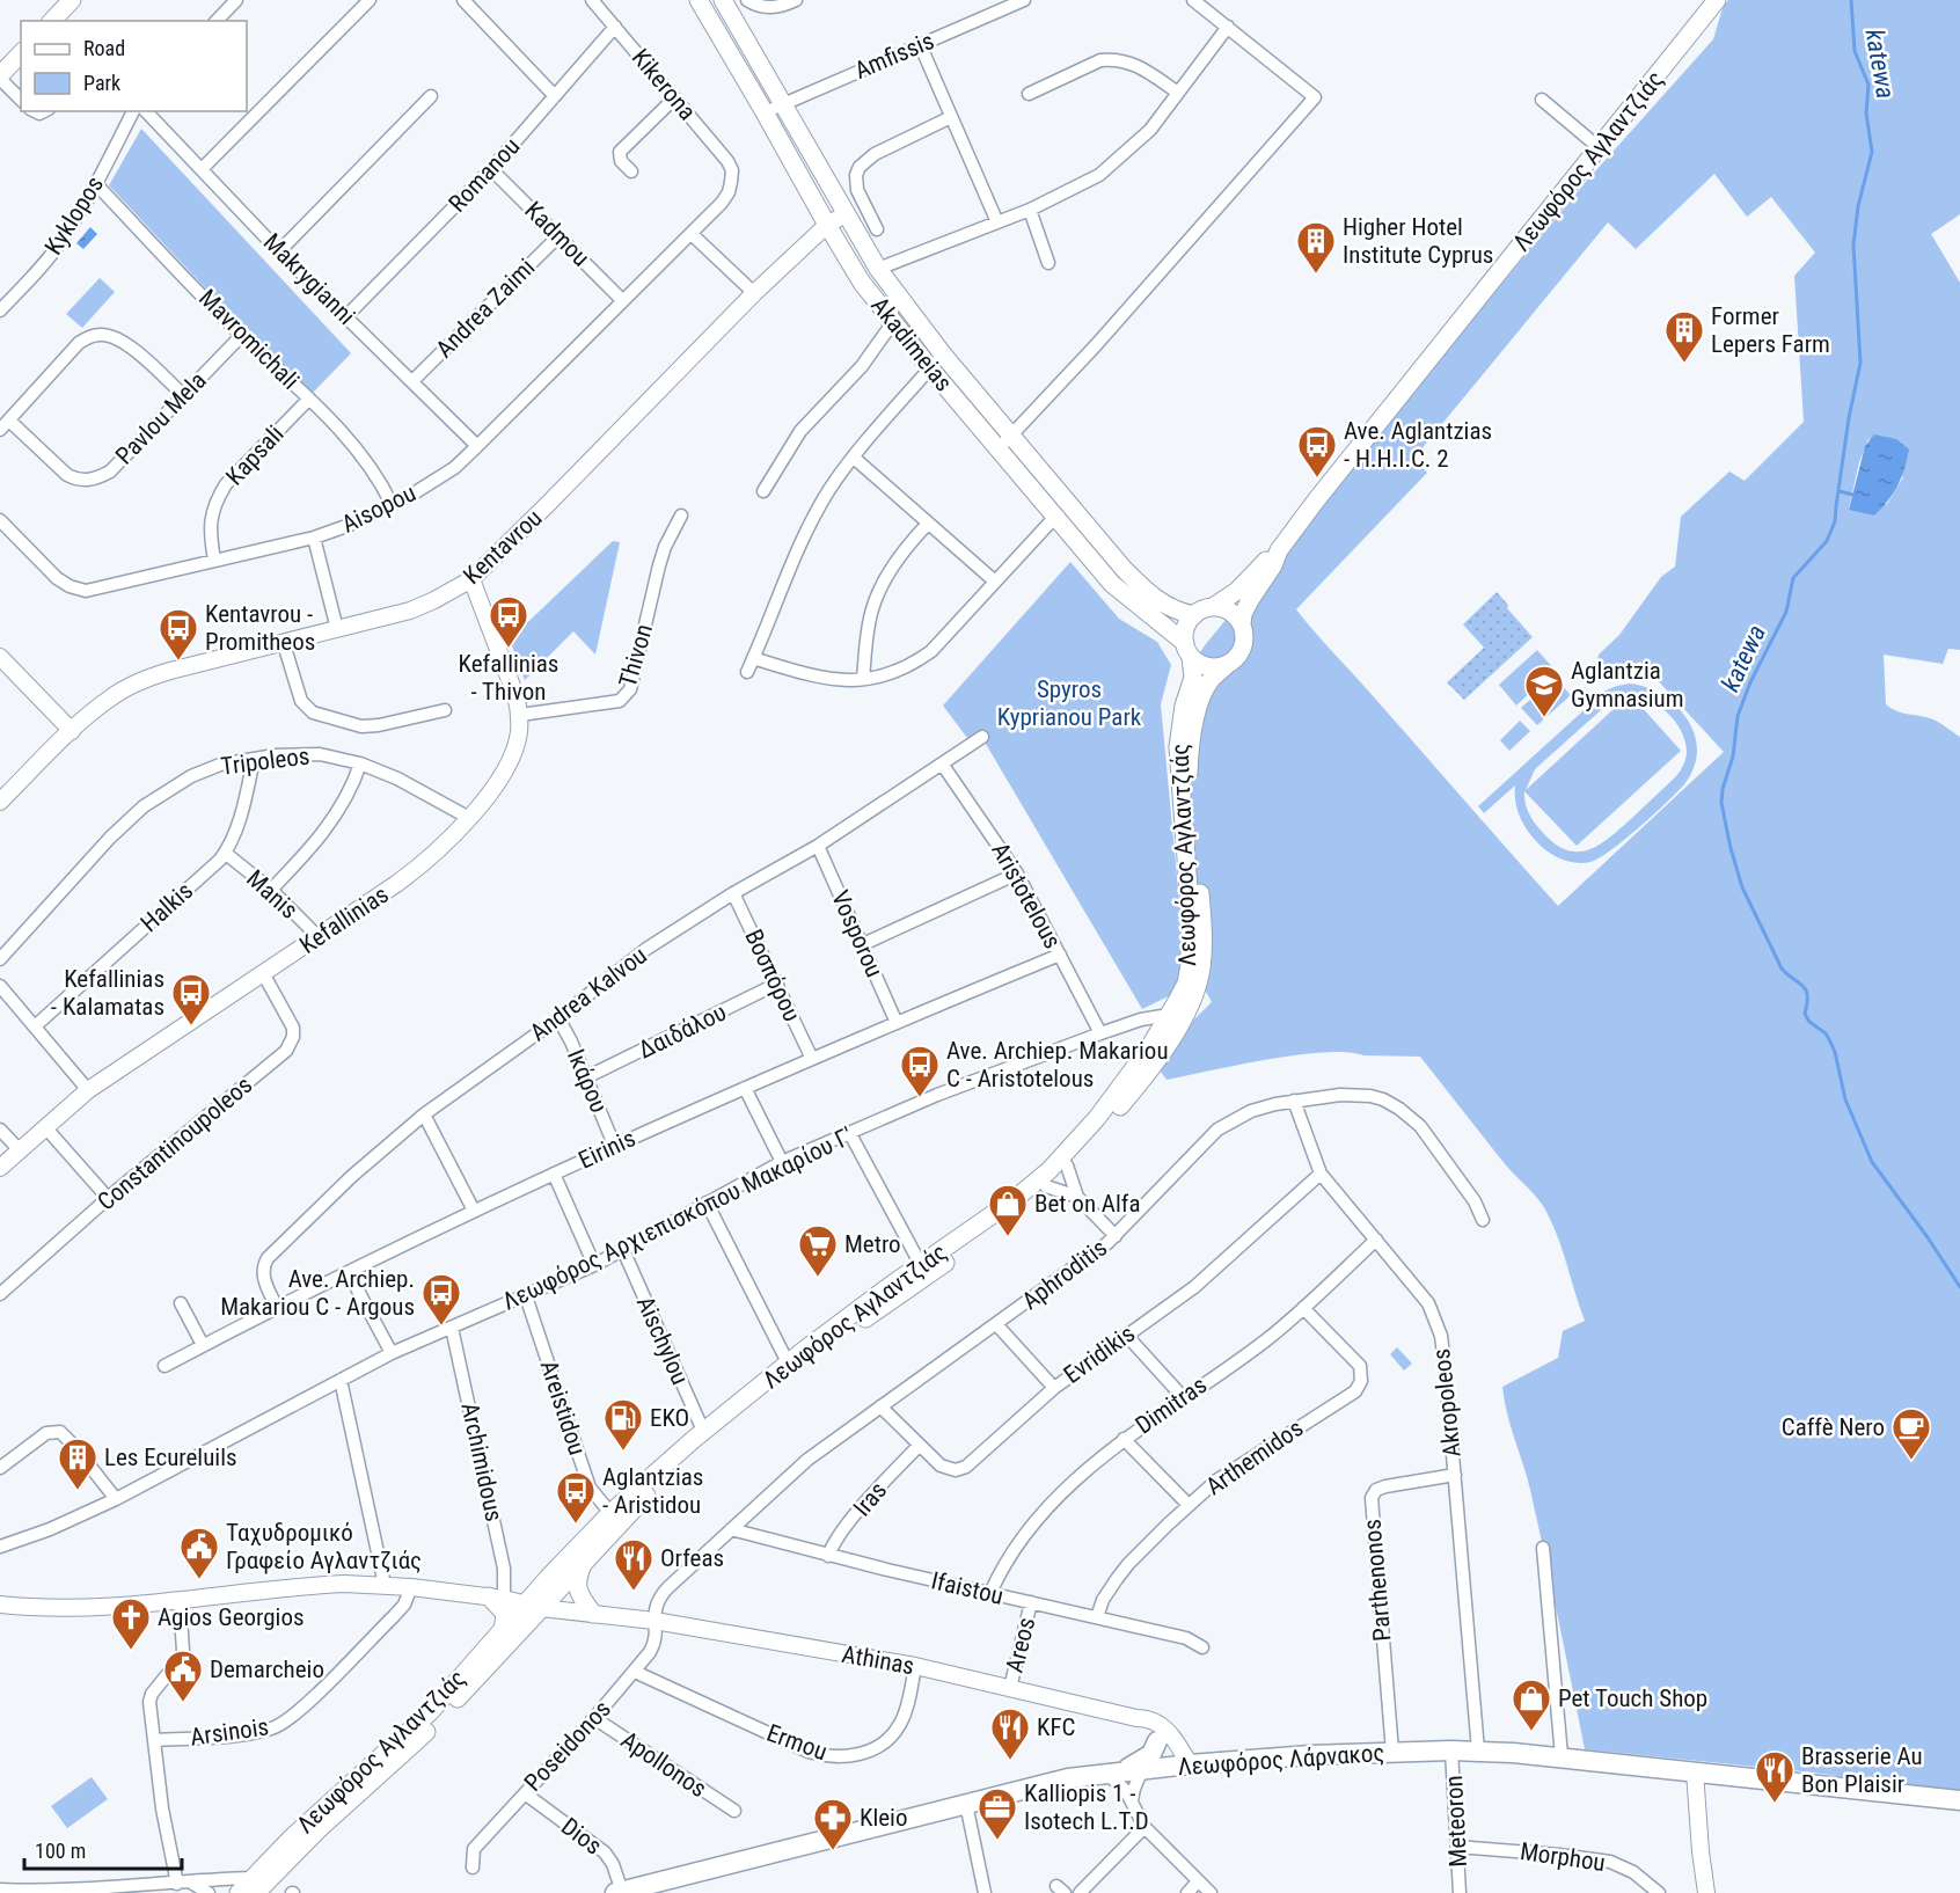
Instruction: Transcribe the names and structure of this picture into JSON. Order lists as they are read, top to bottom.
{
  "streets": {
    "main road": ["Λεωφόρος Αγλαντζιάς", "Akadimeias", "Λεωφόρος Λάρνακος"],
    "street": [
      "Amfissis",
      "Kikerona",
      "Romanou",
      "Kyklopos",
      "Kadmou",
      "Makrygianni",
      "Andrea Zaimi",
      "Mavromichali",
      "Pavlou Mela",
      "Kapsali",
      "Aisopou",
      "Kentavrou",
      "Thivon",
      "Tripoleos",
      "Manis",
      "Aristotelous",
      "Halkis",
      "Kefallinias",
      "Vosporou",
      "Βοσπόρου",
      "Andrea Kalvou",
      "Δαιδάλου",
      "Ικάρου",
      "Constantinoupoleos",
      "Eirinis",
      "Λεωφόρος Αρχιεπισκόπου Μακαρίου Γ'",
      "Aphroditis",
      "Aischylou",
      "Evridikis",
      "Akropoleos",
      "Dimitras",
      "Areistidou",
      "Arthemidos",
      "Archimidous",
      "Iras",
      "Parthenonos",
      "Ifaistou",
      "Areos",
      "Athinas",
      "Arsinois",
      "Ermou",
      "Poseidonos",
      "Apollonos",
      "Meteoron",
      "Dios",
      "Morphou"
    ]
  },
  "crossings": [
    ["Amfissis", "Akadimeias"],
    ["Kikerona", "Romanou"],
    ["Kikerona", "Aisopou"],
    ["Λεωφόρος Αγλαντζιάς", "Akadimeias"],
    ["Λεωφόρος Αγλαντζιάς", "Λεωφόρος Αρχιεπισκόπου Μακαρίου Γ'"],
    ["Λεωφόρος Αγλαντζιάς", "Aischylou"],
    ["Λεωφόρος Αγλαντζιάς", "Areistidou"],
    ["Λεωφόρος Αγλαντζιάς", "Athinas"],
    ["Romanou", "Kadmou"],
    ["Romanou", "Makrygianni"],
    ["Kyklopos", "Mavromichali"],
    ["Kadmou", "Andrea Zaimi"],
    ["Kadmou", "Aisopou"],
    ["Makrygianni", "Andrea Zaimi"],
    ["Makrygianni", "Aisopou"],
    ["Mavromichali", "Pavlou Mela"],
    ["Mavromichali", "Kapsali"],
    ["Mavromichali", "Aisopou"],
    ["Akadimeias", "Kentavrou"],
    ["Kapsali", "Aisopou"],
    ["Kentavrou", "Kefallinias"],
    ["Thivon", "Kefallinias"],
    ["Tripoleos", "Halkis"],
    ["Tripoleos", "Kefallinias"],
    ["Manis", "Halkis"],
    ["Manis", "Kefallinias"],
    ["Aristotelous", "Andrea Kalvou"],
    ["Aristotelous", "Eirinis"],
    ["Aristotelous", "Λεωφόρος Αρχιεπισκόπου Μακαρίου Γ'"],
    ["Kefallinias", "Constantinoupoleos"],
    ["Vosporou", "Andrea Kalvou"],
    ["Vosporou", "Eirinis"],
    ["Βοσπόρου", "Andrea Kalvou"],
    ["Βοσπόρου", "Δαιδάλου"],
    ["Βοσπόρου", "Eirinis"],
    ["Andrea Kalvou", "Ικάρου"],
    ["Andrea Kalvou", "Eirinis"],
    ["Δαιδάλου", "Ικάρου"],
    ["Ικάρου", "Eirinis"],
    ["Λεωφόρος Αρχιεπισκόπου Μακαρίου Γ'", "Aischylou"],
    ["Λεωφόρος Αρχιεπισκόπου Μακαρίου Γ'", "Areistidou"],
    ["Λεωφόρος Αρχιεπισκόπου Μακαρίου Γ'", "Archimidous"],
    ["Aphroditis", "Evridikis"],
    ["Aphroditis", "Akropoleos"],
    ["Aphroditis", "Ifaistou"],
    ["Aphroditis", "Athinas"],
    ["Aphroditis", "Poseidonos"],
    ["Evridikis", "Akropoleos"],
    ["Evridikis", "Iras"],
    ["Akropoleos", "Dimitras"],
    ["Akropoleos", "Parthenonos"],
    ["Akropoleos", "Λεωφόρος Λάρνακος"],
    ["Dimitras", "Arthemidos"],
    ["Dimitras", "Ifaistou"],
    ["Arthemidos", "Ifaistou"],
    ["Archimidous", "Athinas"],
    ["Iras", "Ifaistou"],
    ["Parthenonos", "Λεωφόρος Λάρνακος"],
    ["Ifaistou", "Areos"],
    ["Areos", "Athinas"],
    ["Athinas", "Arsinois"],
    ["Athinas", "Ermou"],
    ["Athinas", "Poseidonos"],
    ["Athinas", "Λεωφόρος Λάρνακος"],
    ["Ermou", "Poseidonos"],
    ["Poseidonos", "Apollonos"],
    ["Poseidonos", "Dios"],
    ["Λεωφόρος Λάρνακος", "Meteoron"],
    ["Λεωφόρος Λάρνακος", "Dios"],
    ["Meteoron", "Morphou"]
  ],
  "water": ["katewa"],
  "parks": ["Spyros Kyprianou Park"],
  "places": {
    "building": ["Higher Hotel Institute Cyprus", "Former Lepers Farm", "Les Ecureluils"],
    "bus stop": [
      "Ave. Aglantzias - H.H.I.C. 2",
      "Kefallinias - Thivon",
      "Kentavrou - Promitheos",
      "Kefallinias - Kalamatas",
      "Ave. Archiep. Makariou C - Aristotelous",
      "Ave. Archiep. Makariou C - Argous",
      "Aglantzias - Aristidou"
    ],
    "school or university": ["Aglantzia Gymnasium"],
    "shop": ["Bet on Alfa", "Pet Touch Shop"],
    "supermarket": ["Metro"],
    "fuel station": ["EKO"],
    "cafe": ["Caffè Nero"],
    "public building": ["Ταχυδρομικό Γραφείο Αγλαντζιάς", "Demarcheio"],
    "restaurant": ["Orfeas", "KFC", "Brasserie Au Bon Plaisir"],
    "church": ["Agios Georgios"],
    "office": ["Kalliopis 1 - Isotech L.T.D"],
    "pharmacy": ["Kleio"]
  },
  "legend": ["Road", "Park"],
  "scale_bar": "100 m"
}
